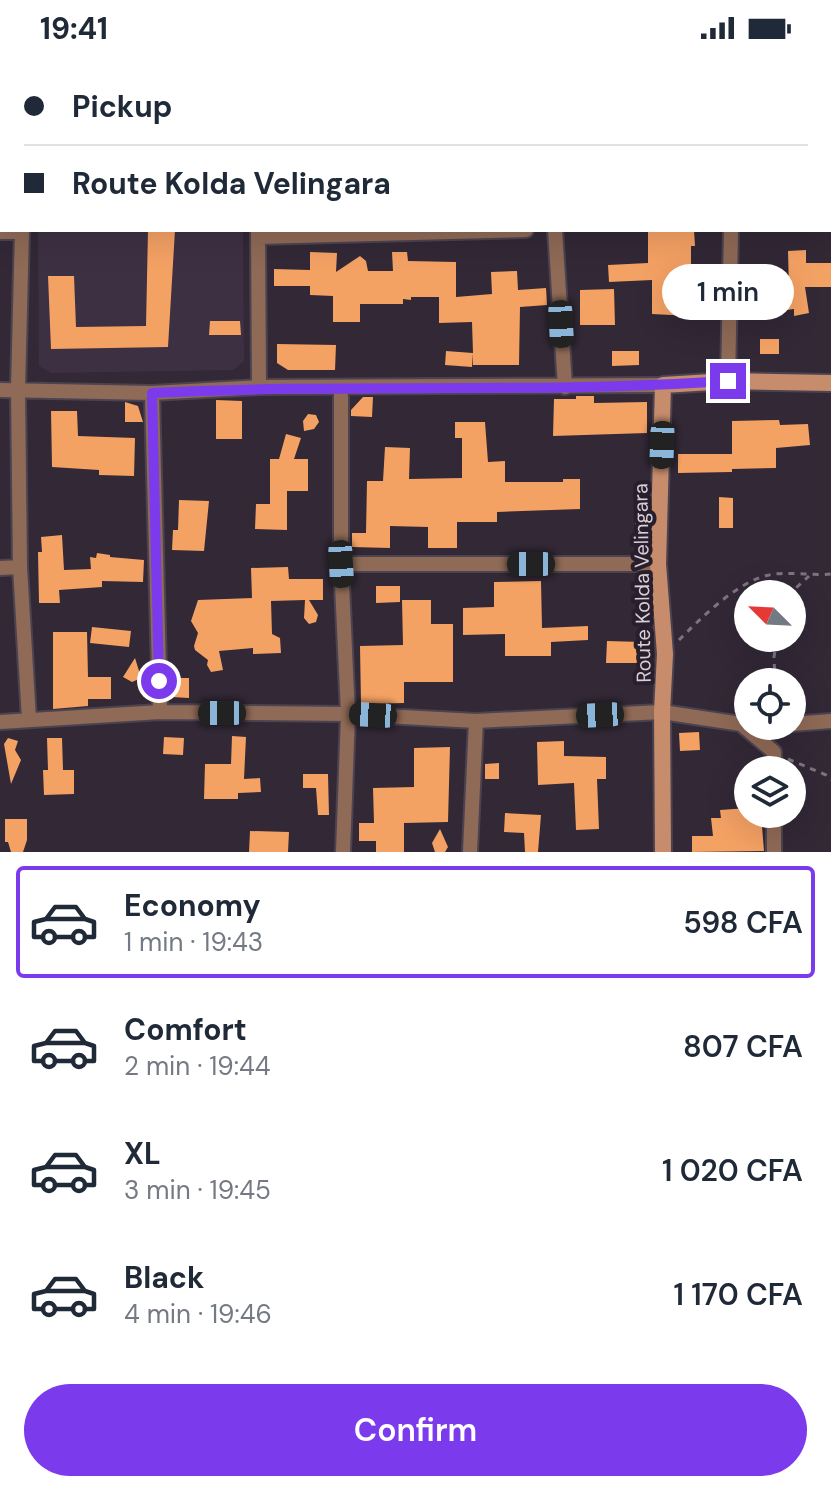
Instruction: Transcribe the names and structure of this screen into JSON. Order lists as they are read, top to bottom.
{
  "streets": {
    "main road": ["Route Kolda Velingara"]
  },
  "north": "top left",
  "page": {
    "status": "19:41",
    "banner": ["Pickup", "Route Kolda Velingara"],
    "bubble": "1 min",
    "list": [
      {
        "name": "Economy",
        "note": "1 min · 19:43",
        "value": "598 CFA"
      },
      {
        "name": "Comfort",
        "note": "2 min · 19:44",
        "value": "807 CFA"
      },
      {
        "name": "XL",
        "note": "3 min · 19:45",
        "value": "1 020 CFA"
      },
      {
        "name": "Black",
        "note": "4 min · 19:46",
        "value": "1 170 CFA"
      }
    ],
    "buttons": "Confirm"
  }
}
